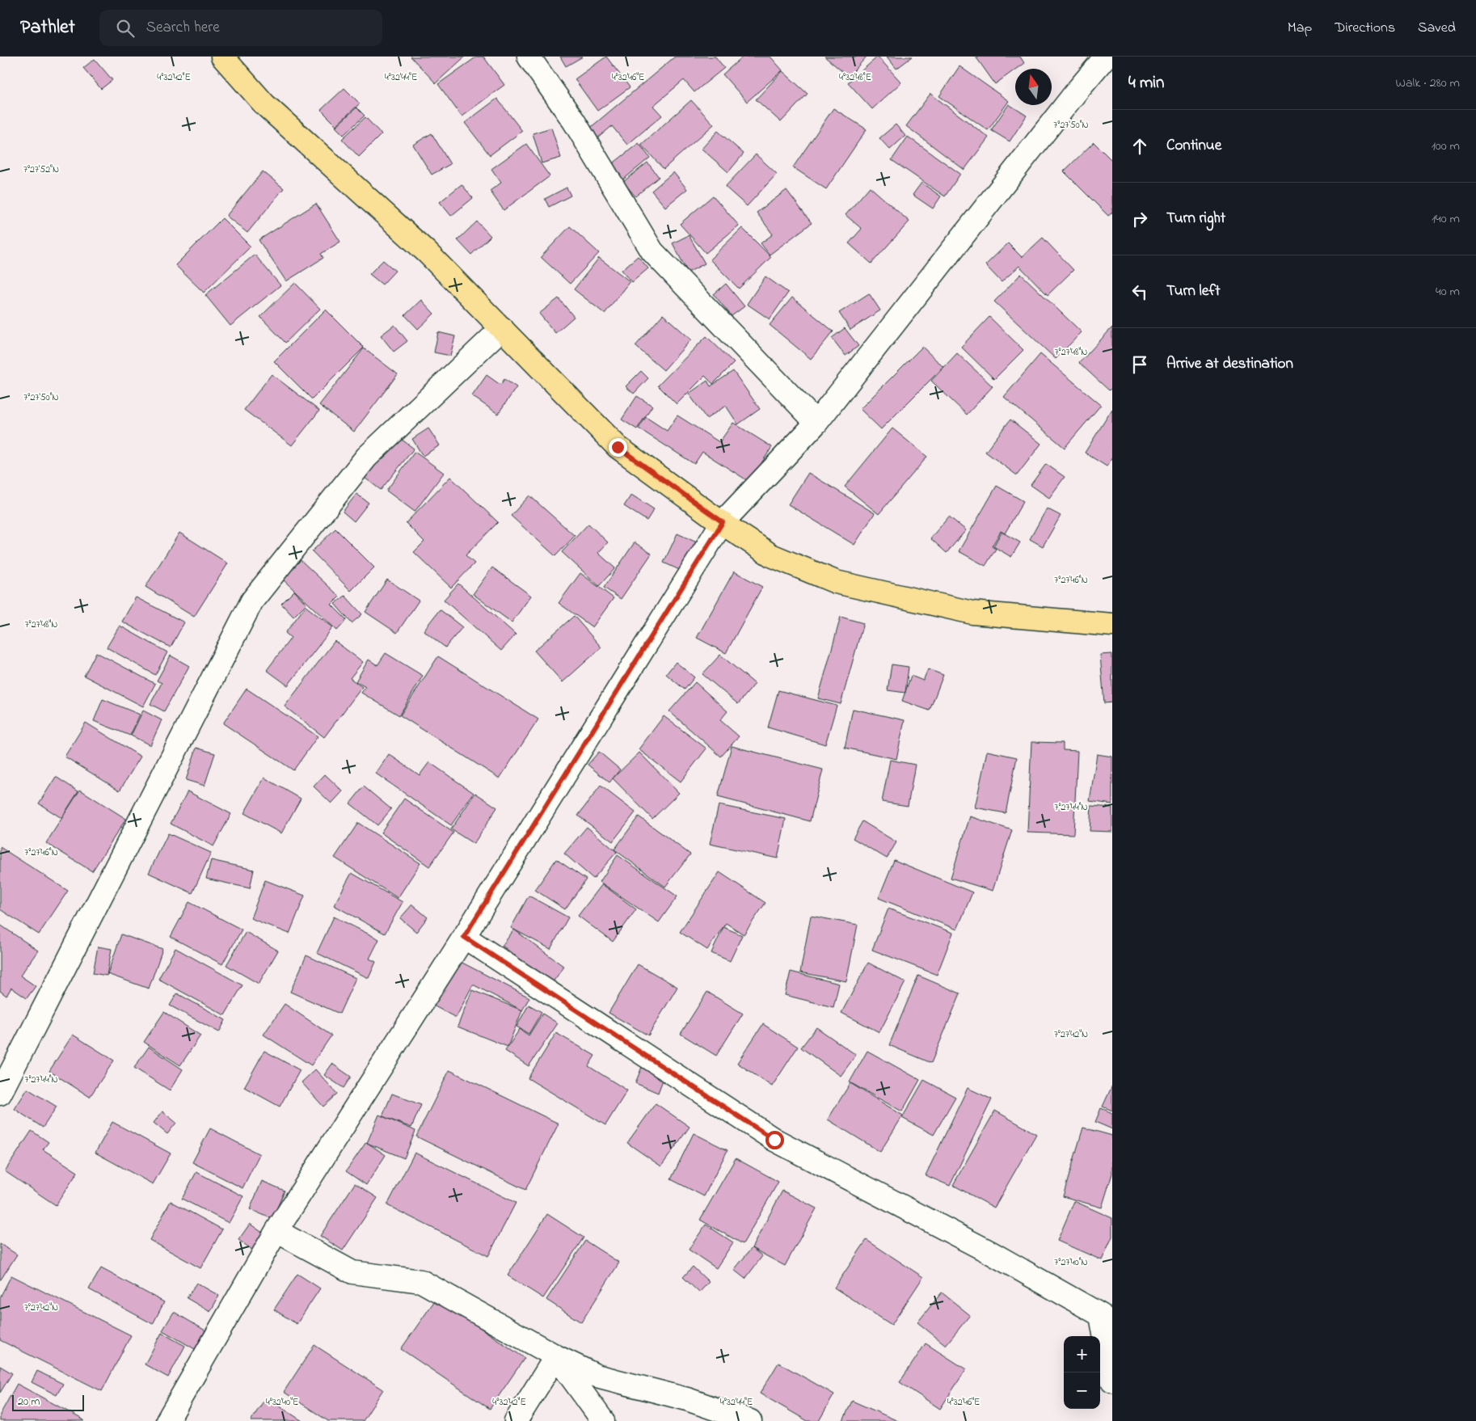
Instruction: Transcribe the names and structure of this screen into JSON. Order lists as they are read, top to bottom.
{
  "scale_bar": "20 m",
  "north": "top",
  "page": {
    "header": "Pathlet",
    "search": "Search here",
    "nav": ["Map", "Directions", "Saved"],
    "heading": ["4 min", "Walk · 280 m"],
    "list": [
      ["Continue", "100 m"],
      ["Turn right", "140 m"],
      ["Turn left", "40 m"],
      "Arrive at destination"
    ],
    "map_buttons": ["+", "−"],
    "scale": "20 m"
  },
  "coordinates": [
    "4°32'48\"E",
    "4°32'42\"E",
    "4°32'44\"E",
    "4°32'46\"E",
    "7°27'50\"N",
    "7°27'52\"N",
    "7°27'48\"N",
    "7°27'46\"N",
    "7°27'44\"N",
    "7°27'42\"N",
    "7°27'40\"N",
    "4°32'40\"E"
  ]
}
